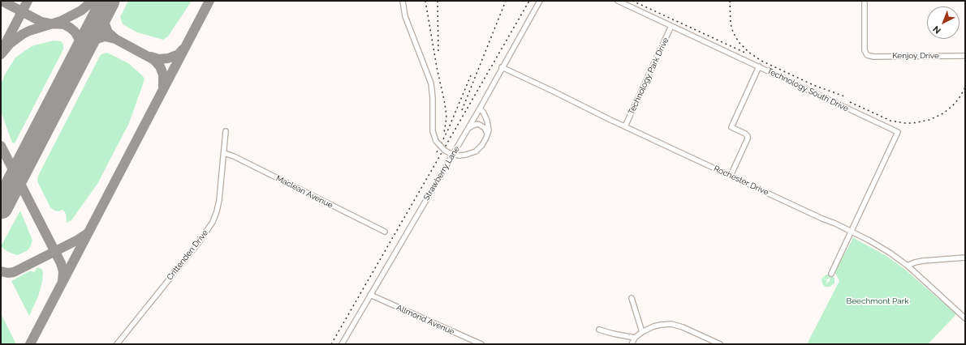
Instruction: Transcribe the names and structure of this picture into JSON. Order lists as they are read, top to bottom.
{
  "streets": {
    "street": [
      "Kenjoy Drive",
      "Technology Park Drive",
      "Technology South Drive",
      "Strawberry Lane",
      "Rochester Drive",
      "Maclean Avenue",
      "Crittenden Drive",
      "Allmond Avenue"
    ]
  },
  "crossings": [
    ["Technology Park Drive", "Technology South Drive"],
    ["Technology Park Drive", "Rochester Drive"],
    ["Technology South Drive", "Rochester Drive"],
    ["Strawberry Lane", "Rochester Drive"],
    ["Strawberry Lane", "Allmond Avenue"],
    ["Maclean Avenue", "Crittenden Drive"]
  ],
  "parks": ["Beechmont Park"],
  "north": "bottom left"
}
